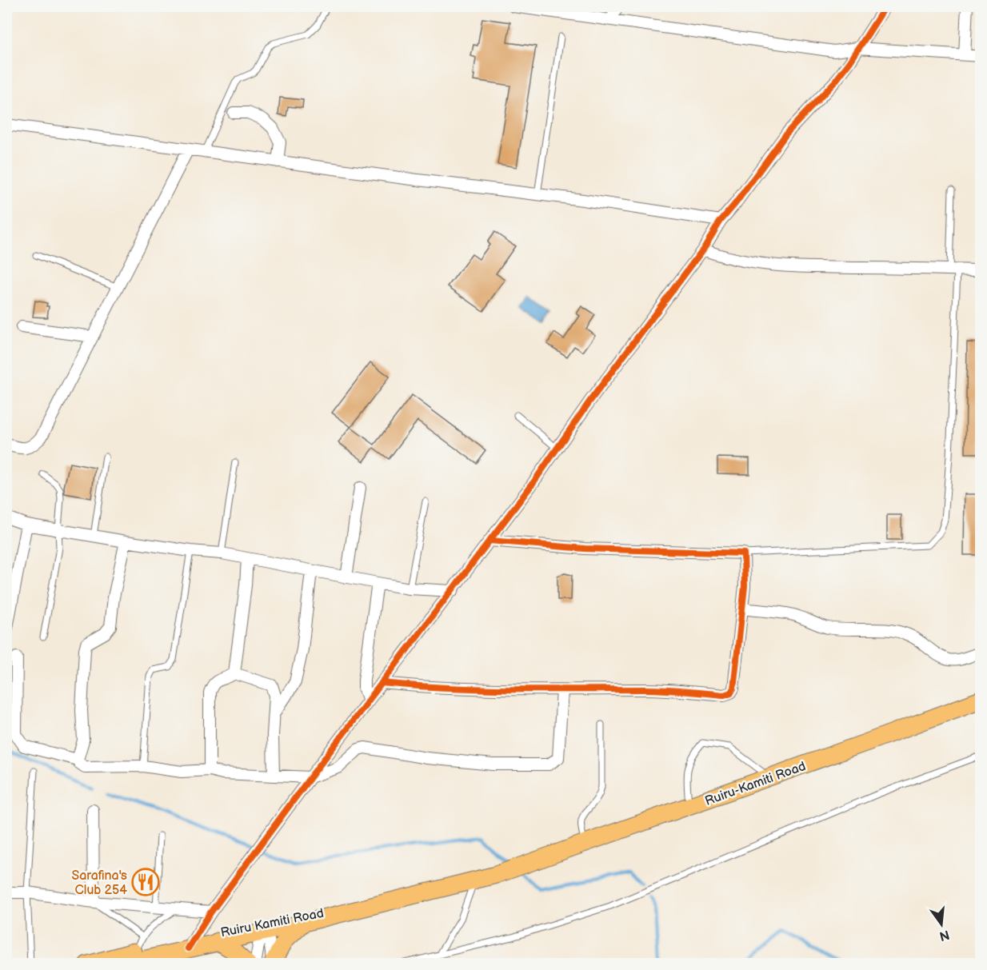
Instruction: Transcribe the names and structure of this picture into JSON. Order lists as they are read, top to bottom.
{
  "streets": {
    "main road": ["Ruiru-Kamiti Road", "Ruiru Kamiti Road"]
  },
  "crossings": [
    ["Ruiru-Kamiti Road", "Ruiru Kamiti Road"]
  ],
  "places": {
    "restaurant": ["Sarafina's Club 254"]
  },
  "north": "bottom"
}
